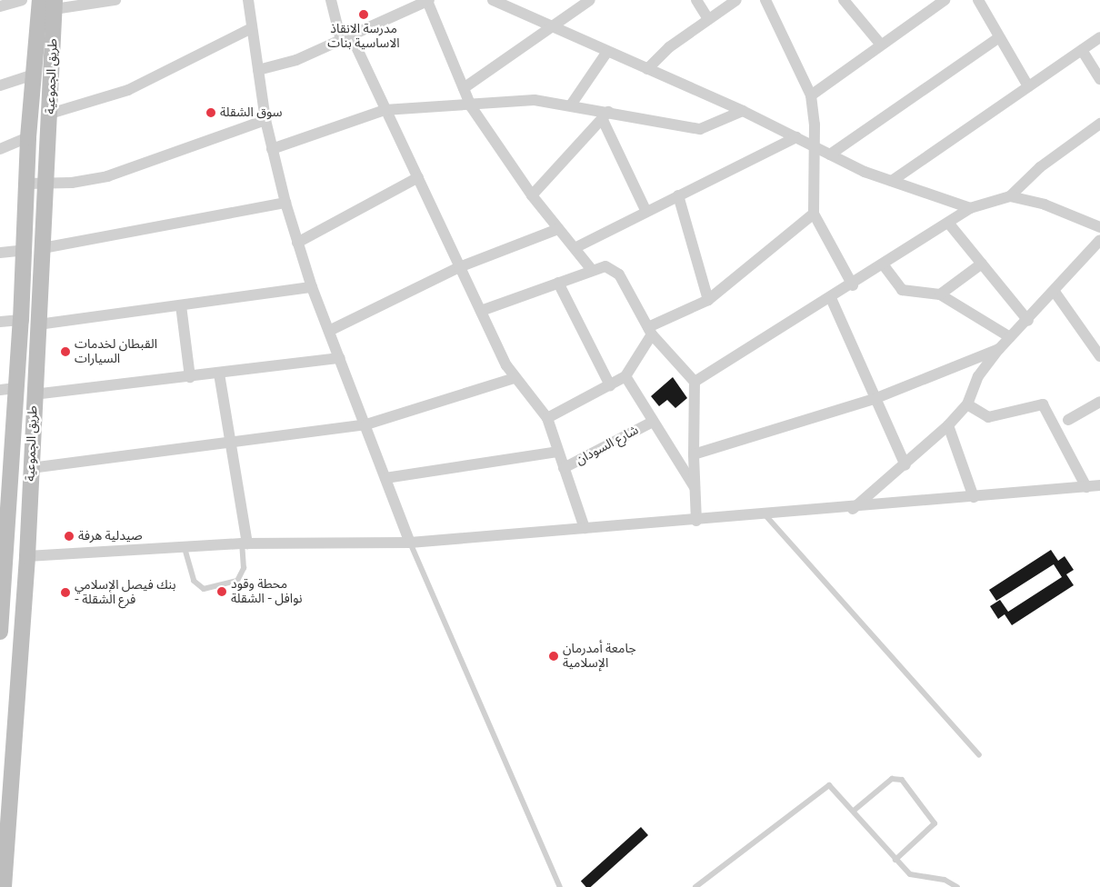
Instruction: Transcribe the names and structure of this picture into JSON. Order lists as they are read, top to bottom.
{
  "streets": {
    "main road": ["طريق الجموعية"],
    "street": ["شارع السودان"]
  },
  "places": [
    "مدرسة الانقاذ الاساسية بنات",
    "سوق الشقلة",
    "القبطان لخدمات السيارات",
    "صيدلية هرفة",
    "محطة وقود نوافل - الشقلة",
    "بنك فيصل الإسلامي - فرع الشقلة",
    "جامعة أمدرمان الإسلامية"
  ]
}
